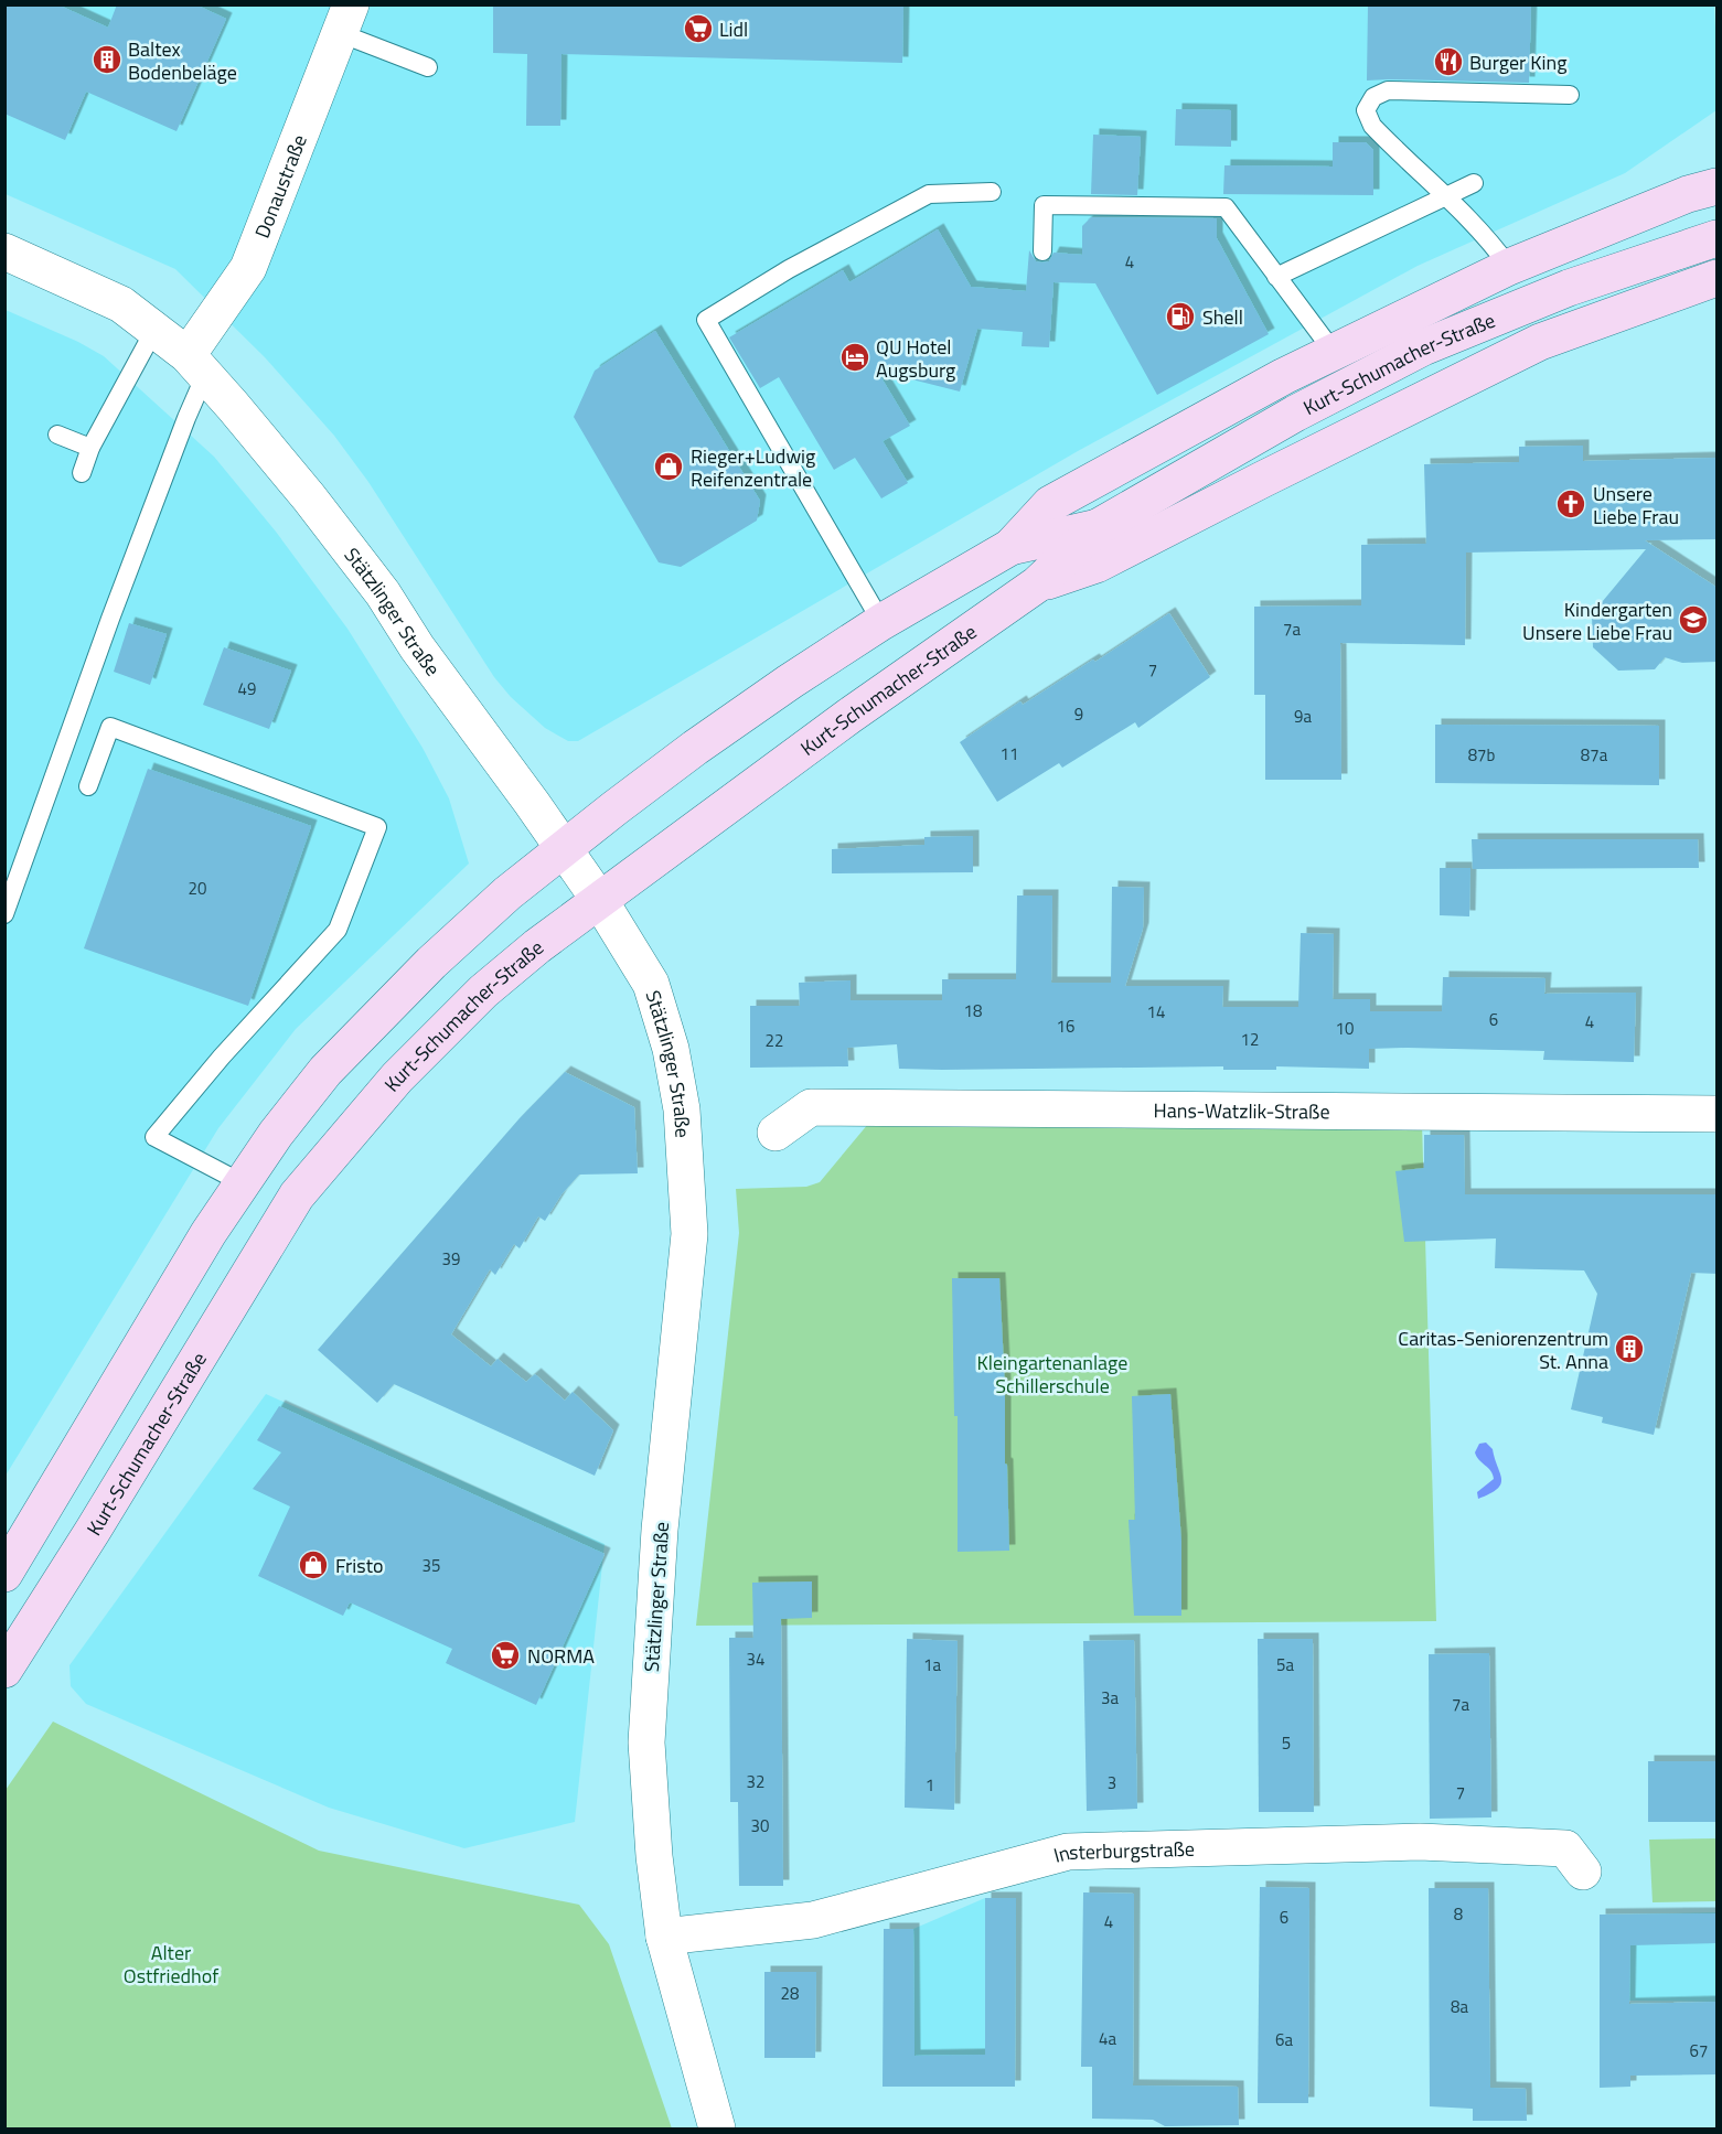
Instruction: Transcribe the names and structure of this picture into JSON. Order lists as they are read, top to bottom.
{
  "streets": {
    "main road": ["Kurt-Schumacher-Straße"],
    "street": [
      "Donaustraße",
      "Stätzlinger Straße",
      "Hans-Watzlik-Straße",
      "Insterburgstraße"
    ]
  },
  "crossings": [
    ["Donaustraße", "Stätzlinger Straße"],
    ["Kurt-Schumacher-Straße", "Stätzlinger Straße"],
    ["Stätzlinger Straße", "Insterburgstraße"]
  ],
  "parks": ["Kleingartenanlage Schillerschule", "Alter Ostfriedhof"],
  "places": {
    "supermarket": ["Lidl", "NORMA"],
    "building": ["Baltex Bodenbeläge", "Caritas-Seniorenzentrum St. Anna"],
    "restaurant": ["Burger King"],
    "fuel station": ["Shell"],
    "hotel": ["QU Hotel Augsburg"],
    "shop": ["Rieger+Ludwig Reifenzentrale", "Fristo"],
    "church": ["Unsere Liebe Frau"],
    "school or university": ["Kindergarten Unsere Liebe Frau"]
  },
  "house_numbers": [
    "4",
    "7a",
    "7",
    "49",
    "9",
    "9a",
    "11",
    "87b",
    "87a",
    "20",
    "18",
    "14",
    "6",
    "4",
    "16",
    "10",
    "12",
    "22",
    "39",
    "35",
    "34",
    "1a",
    "5a",
    "3a",
    "7a",
    "5",
    "32",
    "3",
    "1",
    "7",
    "30",
    "8",
    "6",
    "4",
    "28",
    "8a",
    "4a",
    "6a",
    "67"
  ]
}
